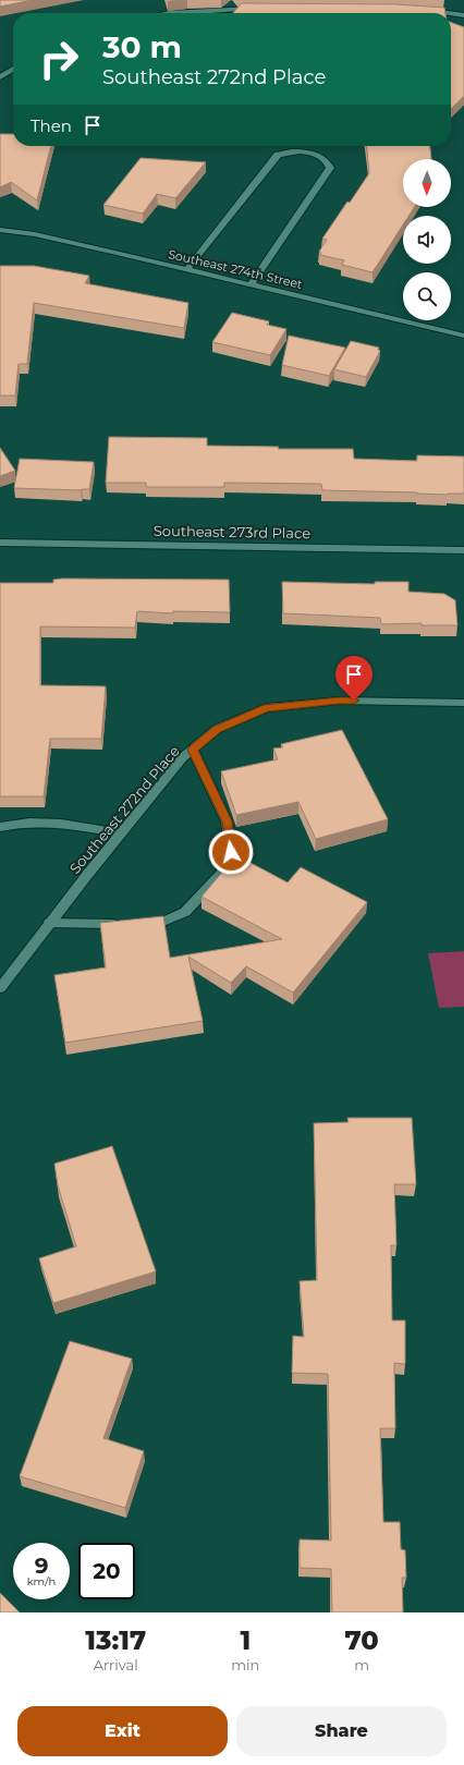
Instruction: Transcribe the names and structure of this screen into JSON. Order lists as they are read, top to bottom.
{
  "streets": {
    "street": ["Southeast 274th Street", "Southeast 273rd Place", "Southeast 272nd Place"]
  },
  "north": "bottom",
  "page": {
    "turn": ["30 m", "Southeast 272nd Place"],
    "then": "Then",
    "speed": "9 km/h",
    "limit": "20",
    "eta": [
      "13:17",
      "Arrival",
      "1",
      "min",
      "70",
      "m"
    ],
    "buttons": ["Exit", "Share"]
  }
}
